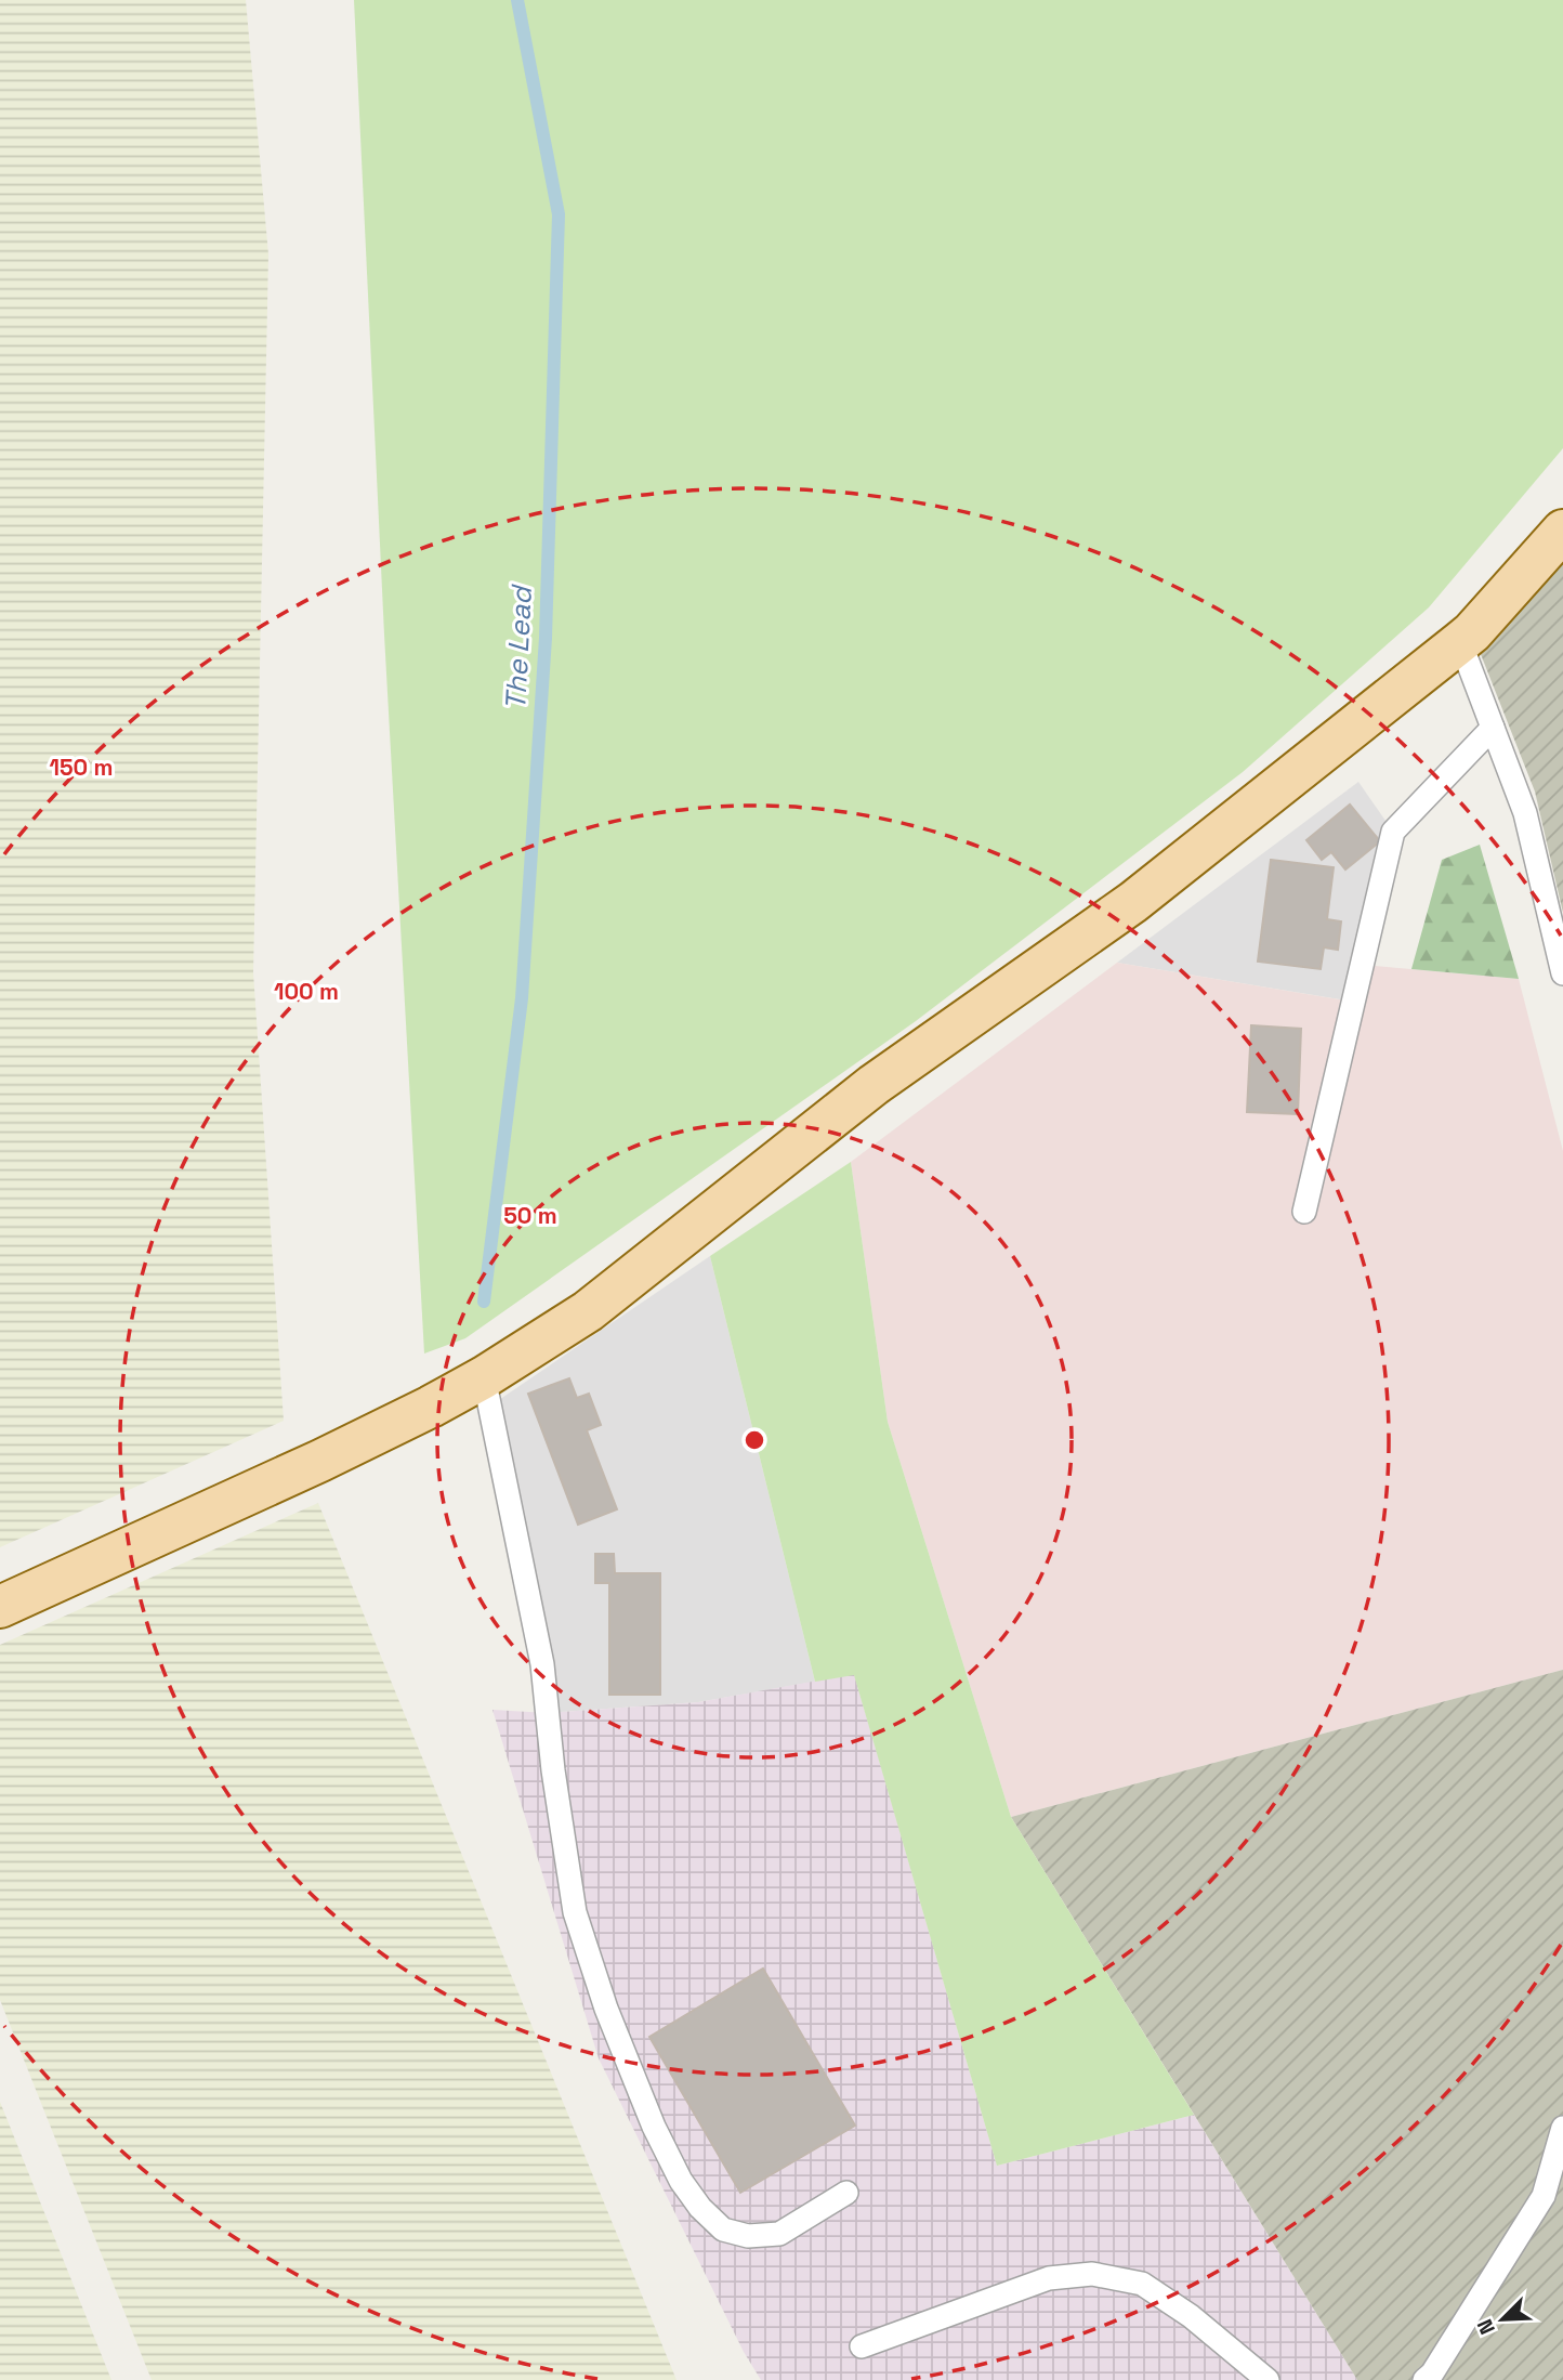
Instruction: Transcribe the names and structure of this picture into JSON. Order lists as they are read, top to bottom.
{
  "water": ["The Lead"],
  "north": "bottom left",
  "rings": ["150 m", "100 m", "50 m"]
}
